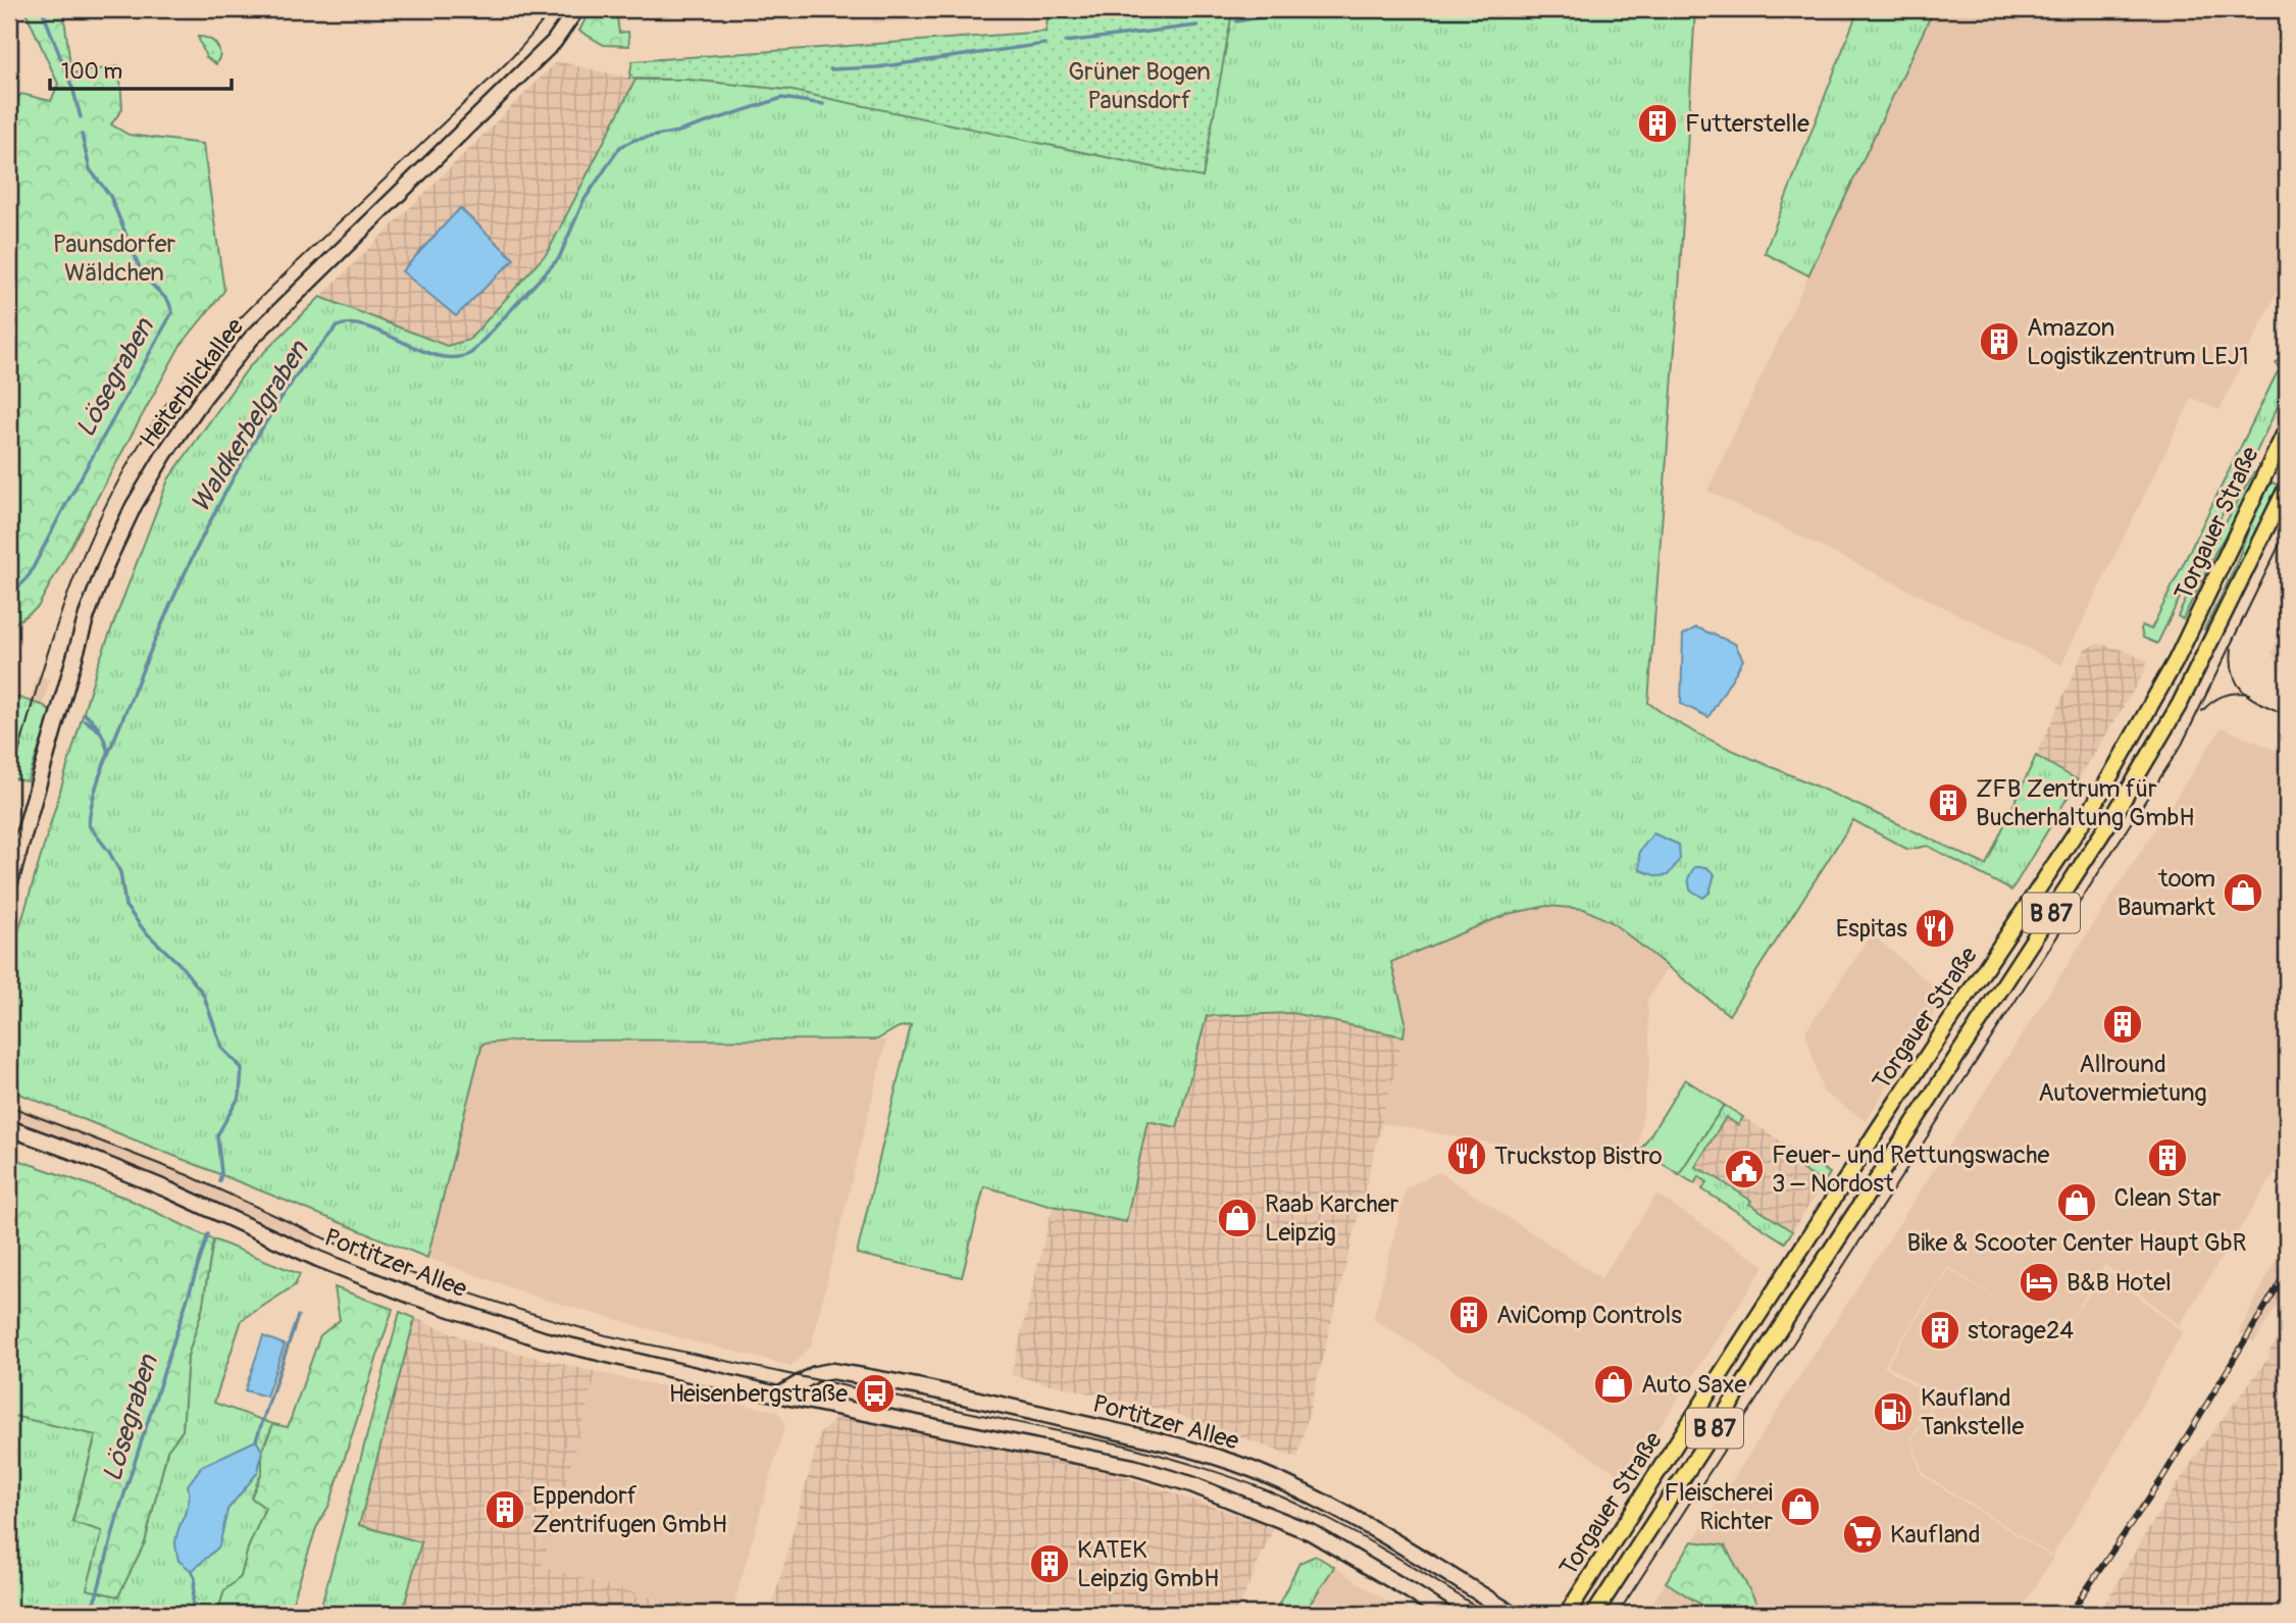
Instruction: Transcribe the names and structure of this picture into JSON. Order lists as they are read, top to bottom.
{
  "streets": {
    "main road": [
      "Heiterblickallee",
      "Torgauer Straße",
      "B 87",
      "Portitzer Allee"
    ]
  },
  "water": ["Lösegraben", "Waldkerbelgraben"],
  "parks": ["Grüner Bogen Paunsdorf", "Paunsdorfer Wäldchen"],
  "places": {
    "building": [
      "Futterstelle",
      "Amazon Logistikzentrum LEJ1",
      "ZFB Zentrum für Bucherhaltung GmbH",
      "Allround Autovermietung",
      "Clean Star",
      "AviComp Controls",
      "storage24",
      "Eppendorf Zentrifugen GmbH",
      "KATEK Leipzig GmbH"
    ],
    "shop": [
      "toom Baumarkt",
      "Bike & Scooter Center Haupt GbR",
      "Raab Karcher Leipzig",
      "Auto Saxe",
      "Fleischerei Richter"
    ],
    "restaurant": ["Espitas", "Truckstop Bistro"],
    "public building": ["Feuer- und Rettungswache 3 – Nordost"],
    "hotel": ["B&B Hotel"],
    "bus stop": ["Heisenbergstraße"],
    "fuel station": ["Kaufland Tankstelle"],
    "supermarket": ["Kaufland"]
  },
  "scale_bar": "100 m"
}
